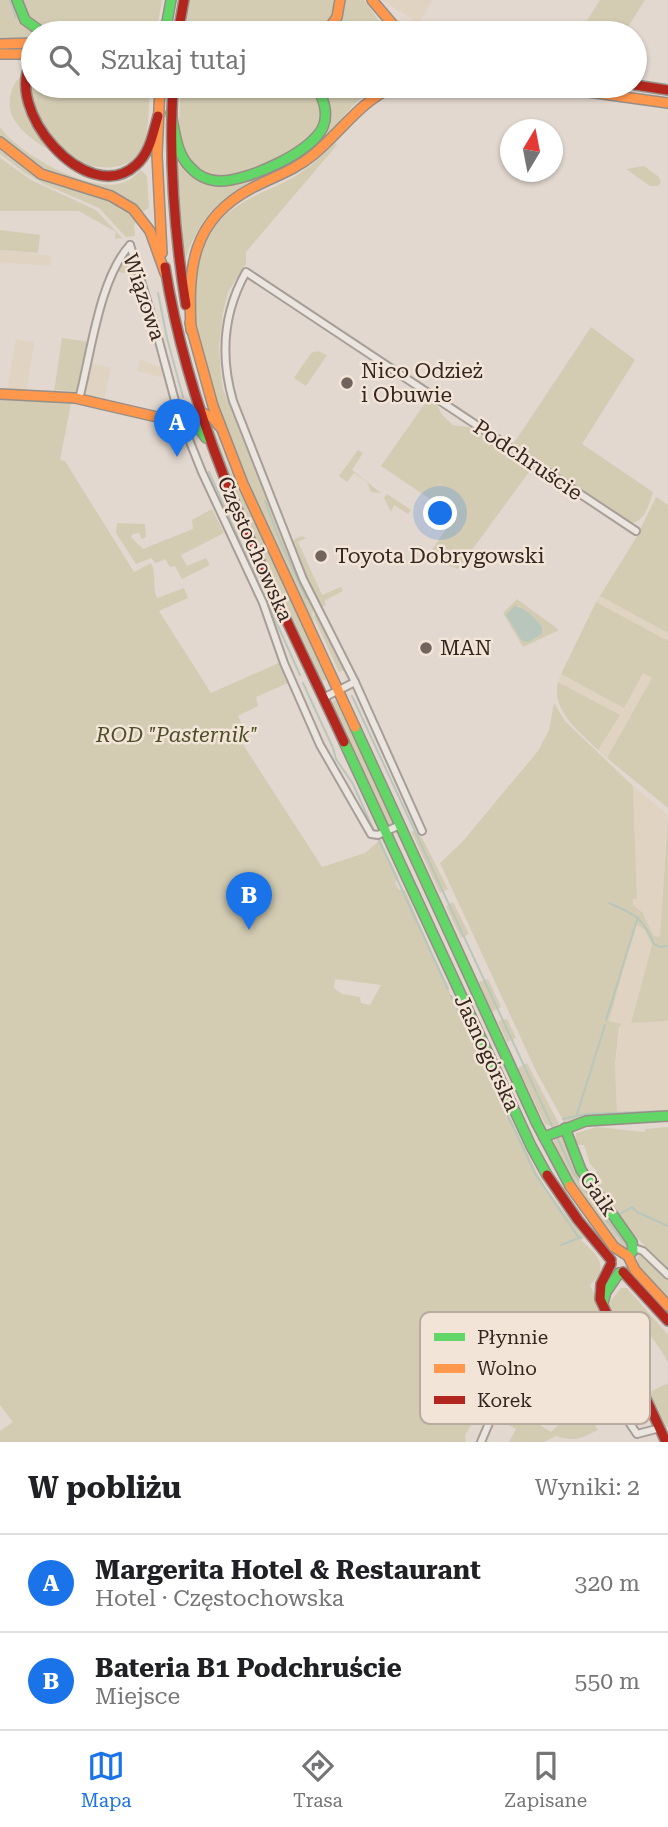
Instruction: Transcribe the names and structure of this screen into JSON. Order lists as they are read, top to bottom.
{
  "streets": {
    "main road": ["Częstochowska", "Jasnogórska", "Gaik"],
    "street": ["Wiązowa", "Podchruście"]
  },
  "crossings": [
    ["Częstochowska", "Jasnogórska"],
    ["Jasnogórska", "Gaik"]
  ],
  "parks": ["ROD \"Pasternik\""],
  "places": ["Nico Odzież i Obuwie", "Toyota Dobrygowski", "MAN"],
  "legend": ["Płynnie", "Wolno", "Korek"],
  "north": "top",
  "page": {
    "search": "Szukaj tutaj",
    "pins": ["A", "B"],
    "heading": ["W pobliżu", "Wyniki: 2"],
    "list": [
      {
        "mark": "A",
        "name": "Margerita Hotel & Restaurant",
        "note": "Hotel · Częstochowska",
        "value": "320 m"
      },
      {
        "mark": "B",
        "name": "Bateria B1 Podchruście",
        "note": "Miejsce",
        "value": "550 m"
      }
    ],
    "nav": ["Mapa", "Trasa", "Zapisane"]
  }
}
